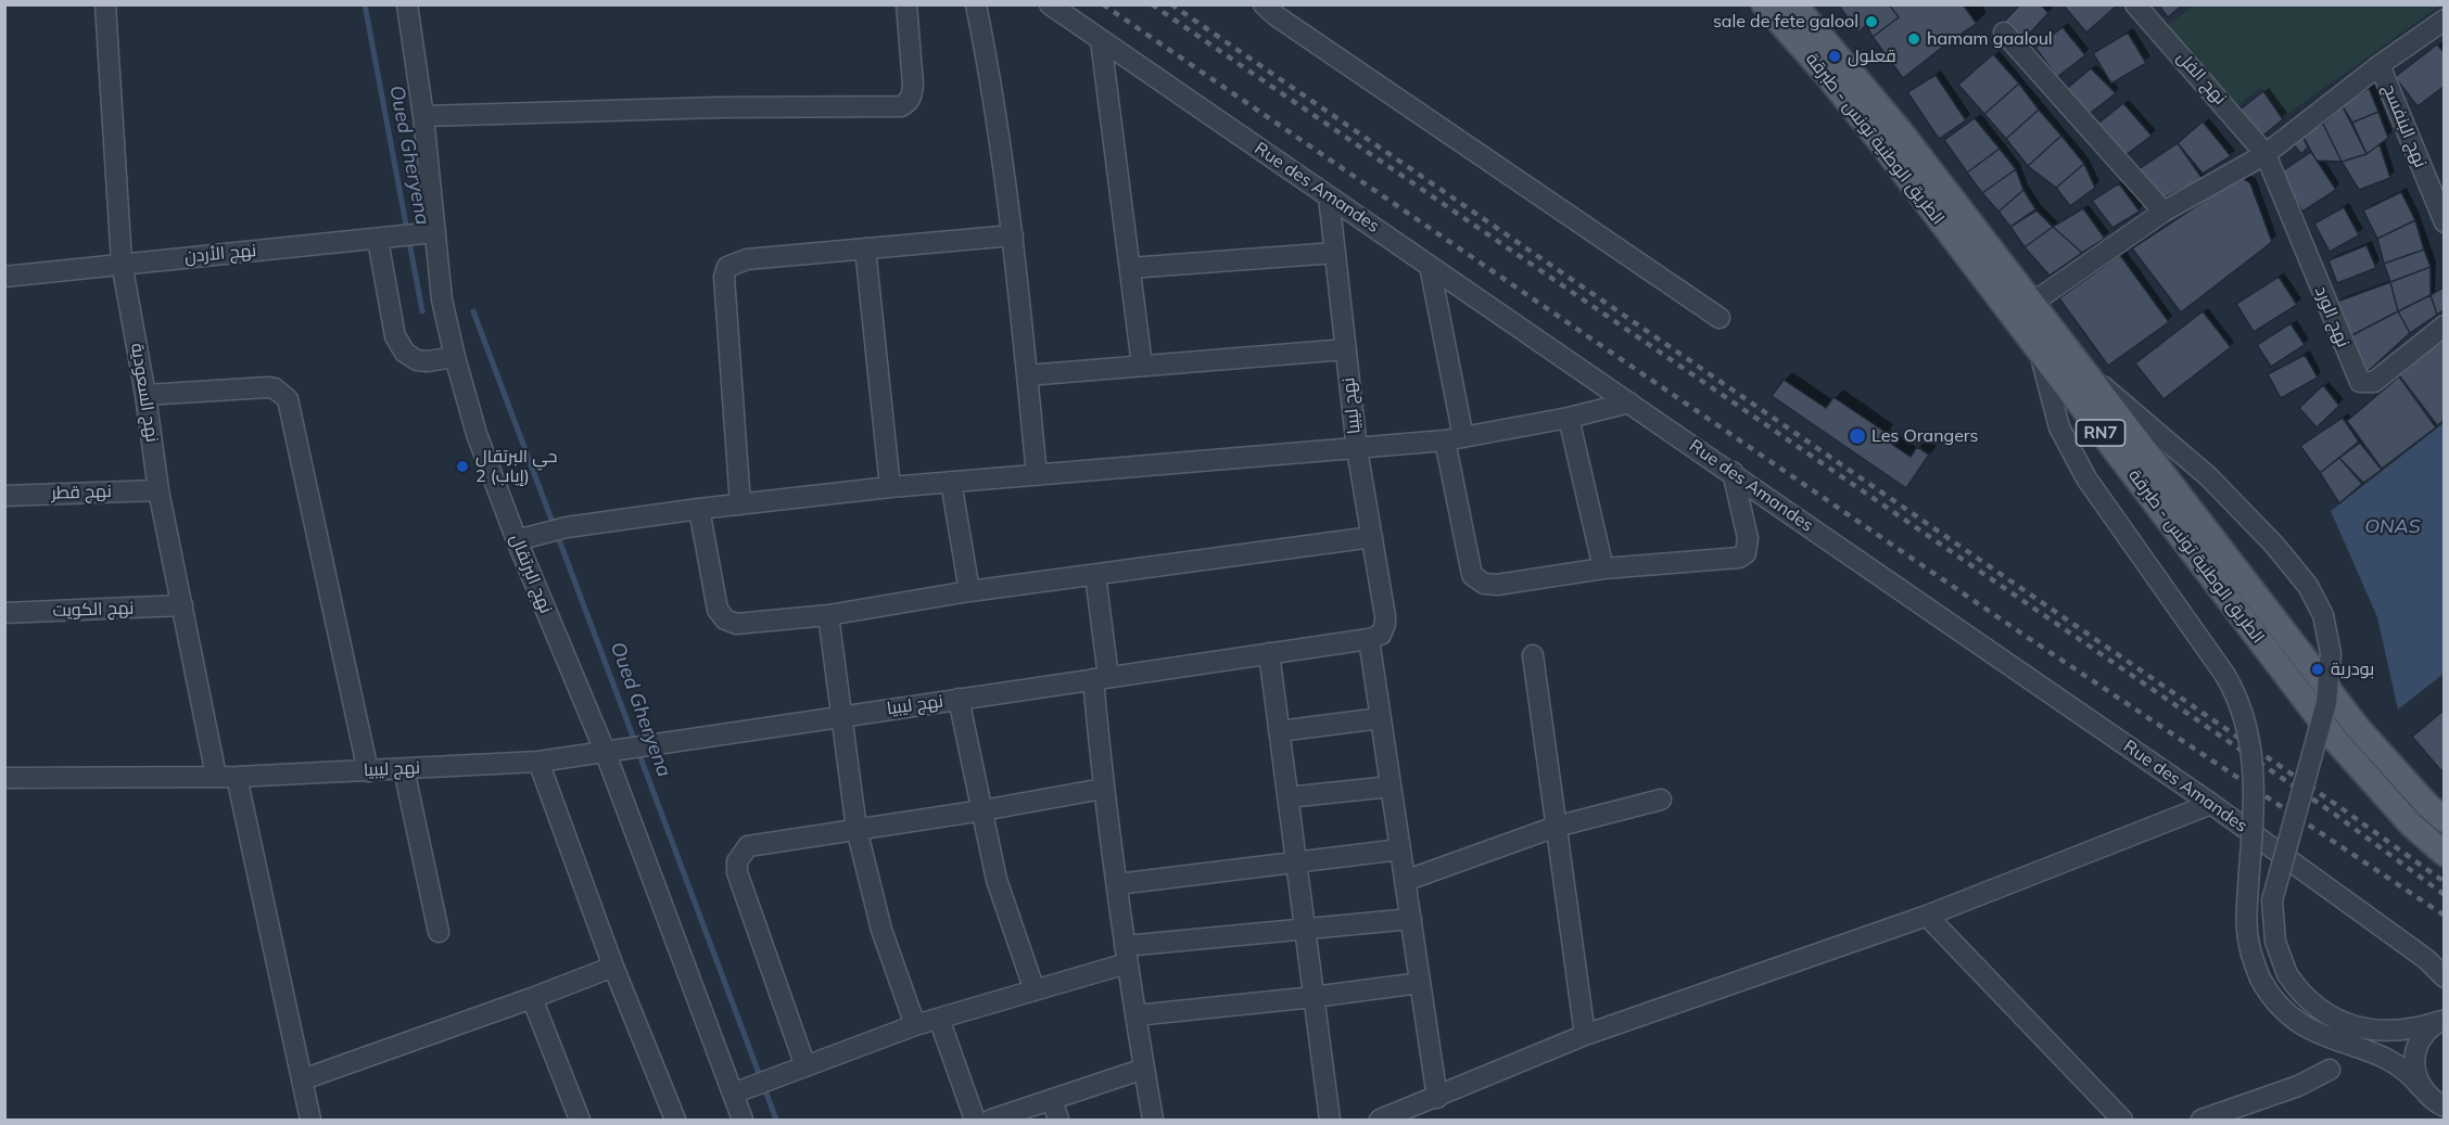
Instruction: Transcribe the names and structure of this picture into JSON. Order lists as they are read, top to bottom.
{
  "streets": {
    "main road": ["الطريق الوطنية تونس - طبرقة", "RN7"],
    "street": [
      "نهج الفل",
      "نهج البنفسج",
      "Rue des Amandes",
      "نهج الأردن",
      "نهج الورد",
      "نهج السعودية",
      "نهج ليبيا",
      "نهج قطر",
      "نهج البرتقال",
      "نهج الكويت"
    ]
  },
  "crossings": [
    ["نهج الفل", "نهج الورد"],
    ["Rue des Amandes", "نهج ليبيا"],
    ["نهج الأردن", "نهج السعودية"],
    ["نهج الأردن", "نهج البرتقال"],
    ["نهج السعودية", "نهج ليبيا"],
    ["نهج السعودية", "نهج قطر"],
    ["نهج السعودية", "نهج الكويت"],
    ["نهج ليبيا", "نهج البرتقال"]
  ],
  "water": ["Oued Gheryena", "ONAS"],
  "places": [
    "sale de fete galool",
    "hamam gaaloul",
    "قعلول",
    "Les Orangers",
    "حي البرتقال 2 (إياب)",
    "بودرية"
  ]
}
